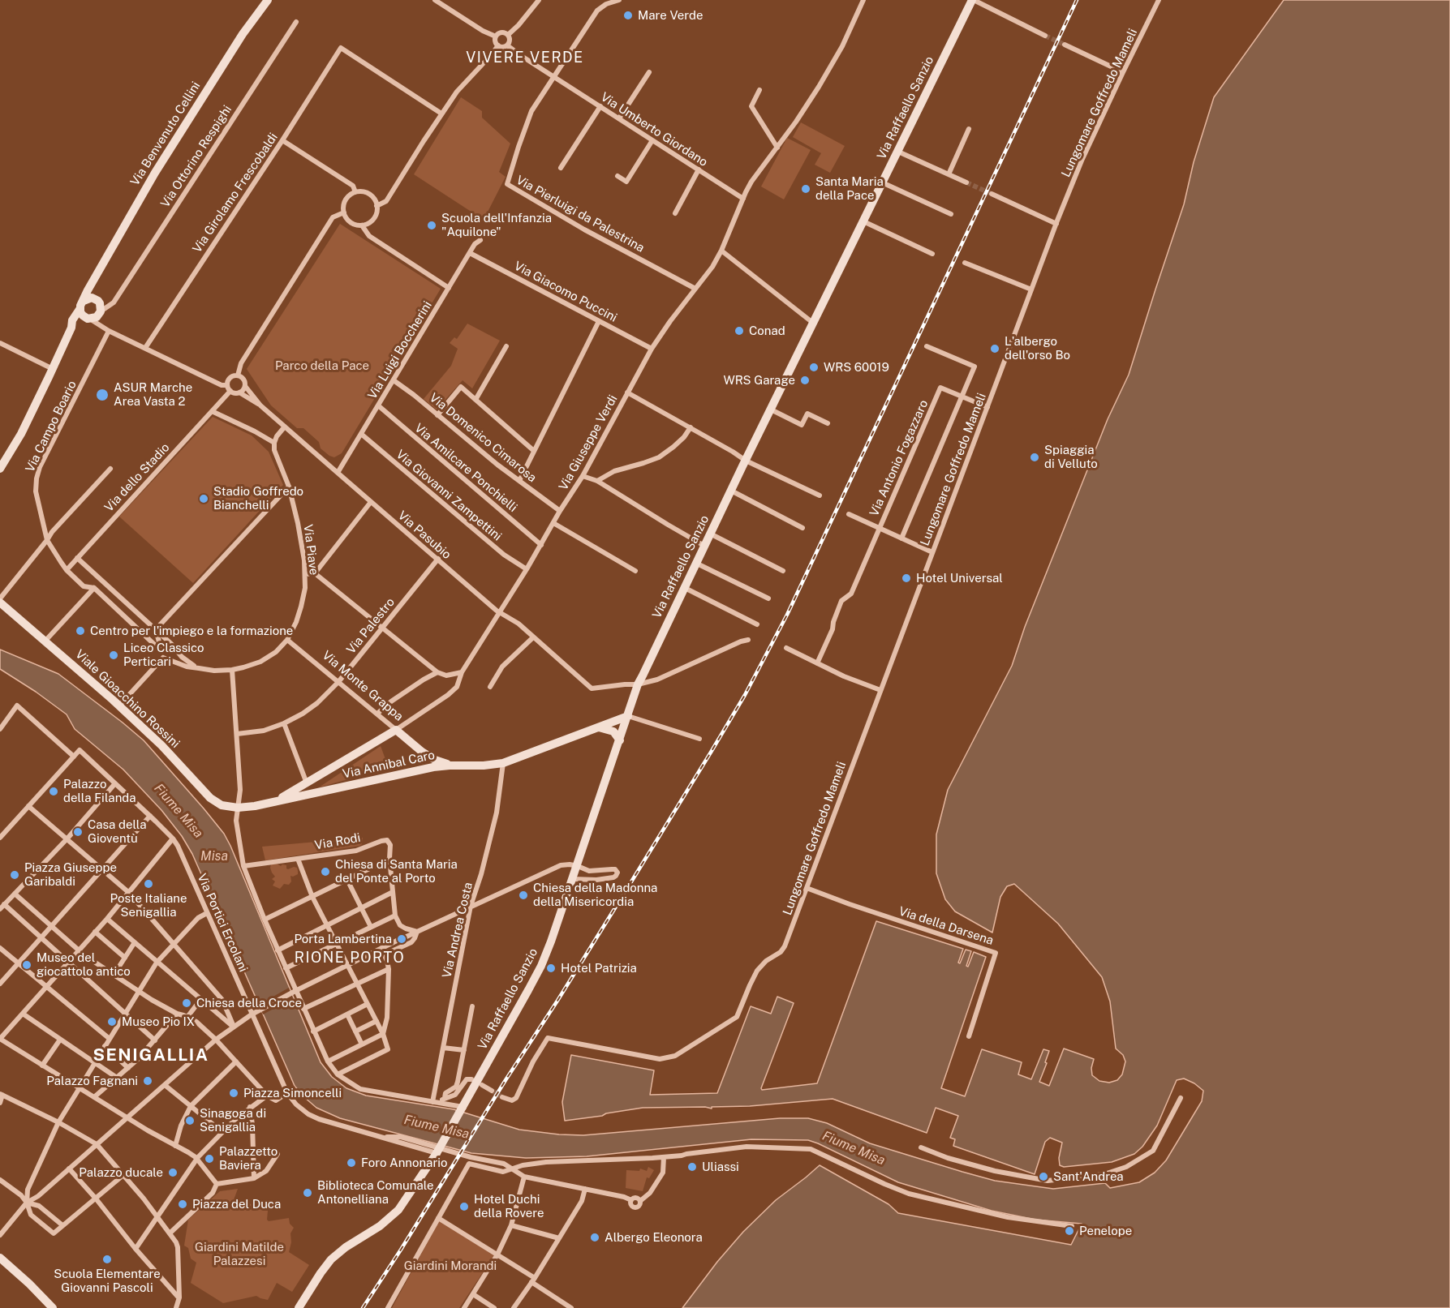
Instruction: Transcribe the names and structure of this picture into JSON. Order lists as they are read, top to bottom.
{
  "streets": {
    "street": [
      "Lungomare Goffredo Mameli",
      "Via Raffaello Sanzio",
      "Via Umberto Giordano",
      "Via Benvenuto Cellini",
      "Via Ottorino Respighi",
      "Via Girolamo Frescobaldi",
      "Via Pierluigi da Palestrina",
      "Via Giacomo Puccini",
      "Via Luigi Boccherini",
      "Via Campo Boario",
      "Via Domenico Cimarosa",
      "Via Giuseppe Verdi",
      "Via Antonio Fogazzaro",
      "Via Amilcare Ponchielli",
      "Via dello Stadio",
      "Via Giovanni Zampettini",
      "Via Pasubio",
      "Via Piave",
      "Via Palestro",
      "Via Monte Grappa",
      "Viale Gioacchino Rossini",
      "Via Annibal Caro",
      "Via Rodi",
      "Via Portici Ercolani",
      "Via della Darsena",
      "Via Andrea Costa"
    ]
  },
  "crossings": [
    ["Lungomare Goffredo Mameli", "Via Antonio Fogazzaro"],
    ["Lungomare Goffredo Mameli", "Via della Darsena"],
    ["Via Raffaello Sanzio", "Via Pasubio"],
    ["Via Raffaello Sanzio", "Via Annibal Caro"],
    ["Via Umberto Giordano", "Via Pierluigi da Palestrina"],
    ["Via Umberto Giordano", "Via Giuseppe Verdi"],
    ["Via Benvenuto Cellini", "Via Ottorino Respighi"],
    ["Via Pierluigi da Palestrina", "Via Giuseppe Verdi"],
    ["Via Giacomo Puccini", "Via Luigi Boccherini"],
    ["Via Giacomo Puccini", "Via Giuseppe Verdi"],
    ["Via Luigi Boccherini", "Via Domenico Cimarosa"],
    ["Via Luigi Boccherini", "Via Amilcare Ponchielli"],
    ["Via Luigi Boccherini", "Via Giovanni Zampettini"],
    ["Via Luigi Boccherini", "Via Pasubio"],
    ["Via Campo Boario", "Via dello Stadio"],
    ["Via Domenico Cimarosa", "Via Giuseppe Verdi"],
    ["Via Giuseppe Verdi", "Via Amilcare Ponchielli"],
    ["Via Giuseppe Verdi", "Via Giovanni Zampettini"],
    ["Via Giuseppe Verdi", "Via Pasubio"],
    ["Via Giuseppe Verdi", "Via Monte Grappa"],
    ["Via Pasubio", "Via Palestro"],
    ["Via Piave", "Via Monte Grappa"],
    ["Via Palestro", "Via Monte Grappa"],
    ["Via Monte Grappa", "Via Annibal Caro"],
    ["Viale Gioacchino Rossini", "Via Annibal Caro"],
    ["Via Annibal Caro", "Via Andrea Costa"]
  ],
  "districts": ["VIVERE VERDE", "RIONE PORTO", "SENIGALLIA"],
  "water": ["Fiume Misa", "Misa"],
  "parks": ["Parco della Pace", "Giardini Matilde Palazzesi", "Giardini Morandi"],
  "places": [
    "Mare Verde",
    "Santa Maria della Pace",
    "Scuola dell'Infanzia \"Aquilone\"",
    "Conad",
    "L'albergo dell'orso Bo",
    "WRS 60019",
    "WRS Garage",
    "ASUR Marche Area Vasta 2",
    "Spiaggia di Velluto",
    "Stadio Goffredo Bianchelli",
    "Hotel Universal",
    "Centro per l'impiego e la formazione",
    "Liceo Classico Perticari",
    "Palazzo della Filanda",
    "Casa della Gioventù",
    "Chiesa di Santa Maria del Ponte al Porto",
    "Piazza Giuseppe Garibaldi",
    "Poste Italiane Senigallia",
    "Chiesa della Madonna della Misericordia",
    "Porta Lambertina",
    "Museo del giocattolo antico",
    "Hotel Patrizia",
    "Chiesa della Croce",
    "Museo Pio IX",
    "Palazzo Fagnani",
    "Piazza Simoncelli",
    "Sinagoga di Senigallia",
    "Palazzetto Baviera",
    "Foro Annonario",
    "Uliassi",
    "Palazzo ducale",
    "Sant'Andrea",
    "Biblioteca Comunale Antonelliana",
    "Piazza del Duca",
    "Hotel Duchi della Rovere",
    "Penelope",
    "Albergo Eleonora",
    "Scuola Elementare Giovanni Pascoli"
  ]
}
